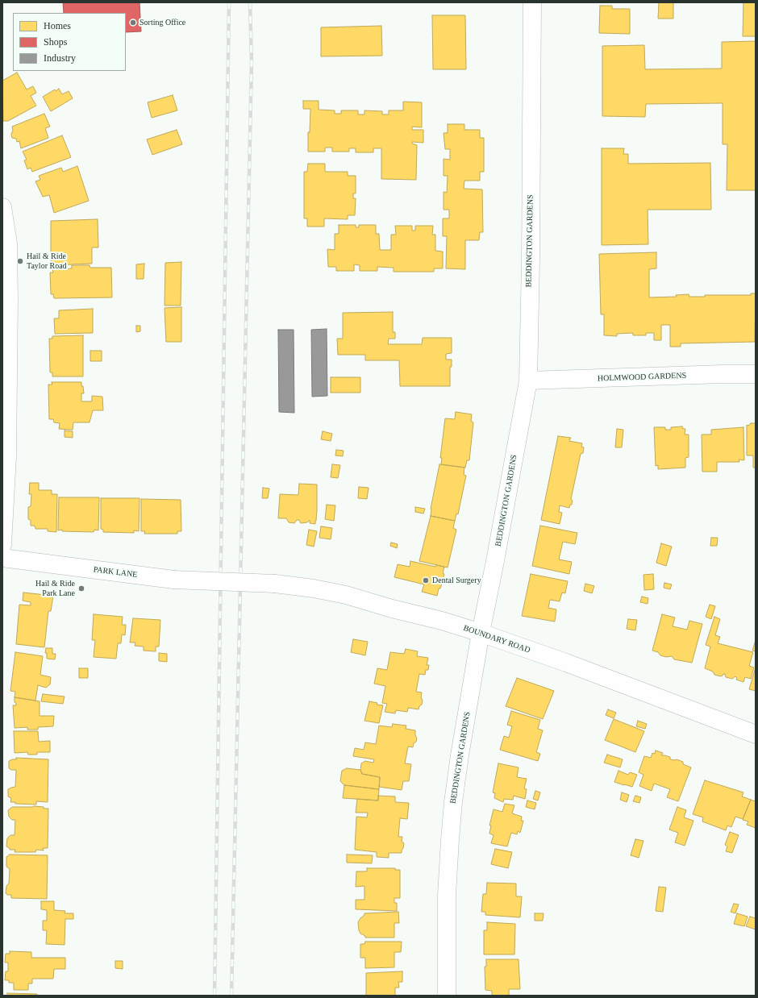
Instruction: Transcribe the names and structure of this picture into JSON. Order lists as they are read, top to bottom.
{
  "streets": {
    "street": [
      "BEDDINGTON GARDENS",
      "HOLMWOOD GARDENS",
      "PARK LANE",
      "BOUNDARY ROAD"
    ]
  },
  "crossings": [
    ["BEDDINGTON GARDENS", "HOLMWOOD GARDENS"],
    ["BEDDINGTON GARDENS", "BOUNDARY ROAD"],
    ["PARK LANE", "BOUNDARY ROAD"]
  ],
  "places": [
    "Sorting Office",
    "Hail & Ride Taylor Road",
    "Dental Surgery",
    "Hail & Ride Park Lane"
  ],
  "legend": ["Homes", "Shops", "Industry"]
}
